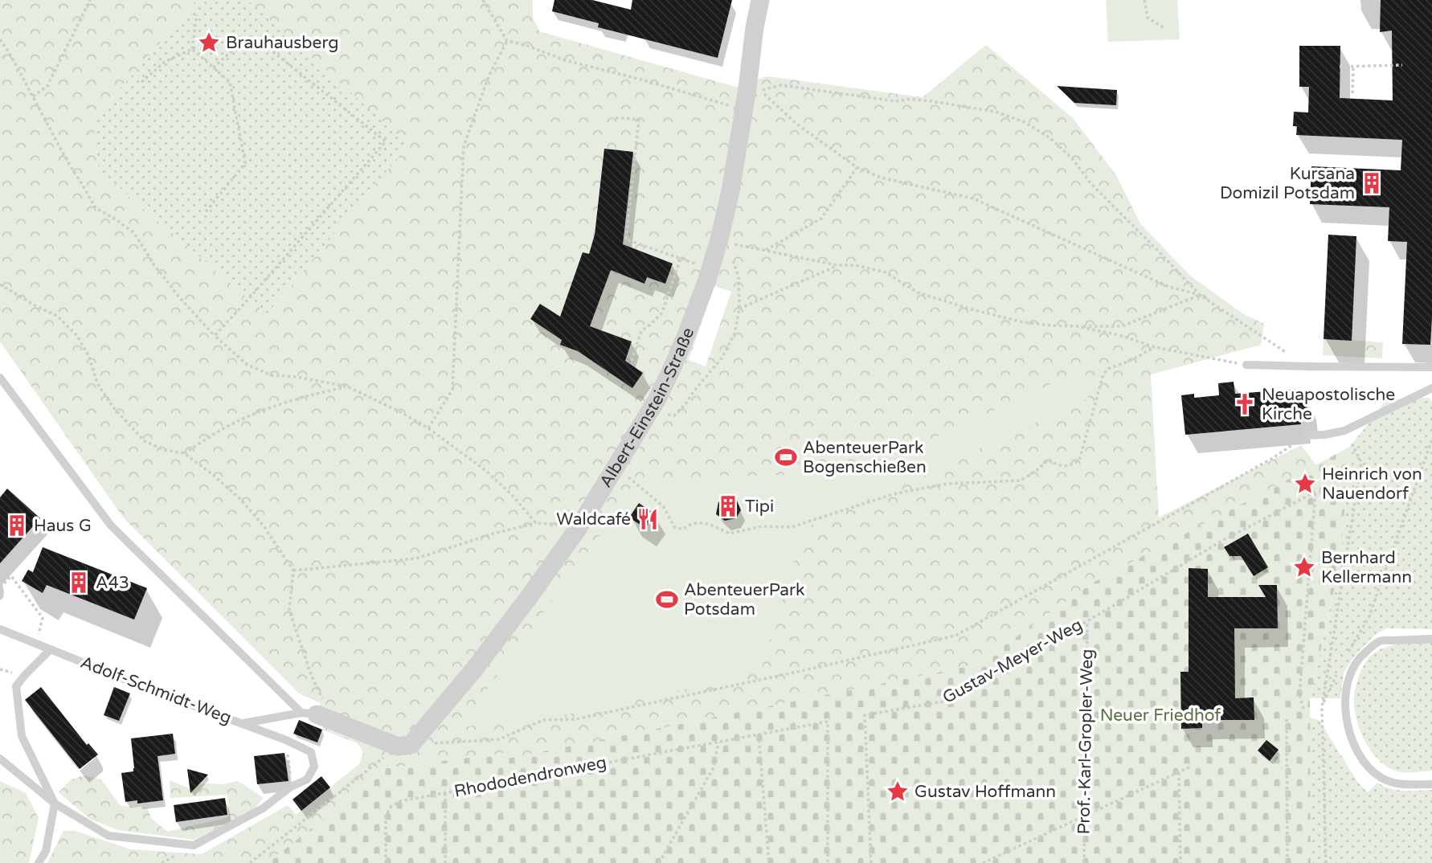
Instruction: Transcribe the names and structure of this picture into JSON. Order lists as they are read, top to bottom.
{
  "streets": {
    "street": ["Albert-Einstein-Straße"],
    "lane": ["Adolf-Schmidt-Weg"],
    "path": ["Gustav-Meyer-Weg", "Prof.-Karl-Gropler-Weg", "Rhododendronweg"]
  },
  "crossings": [
    ["Gustav-Meyer-Weg", "Prof.-Karl-Gropler-Weg"]
  ],
  "parks": ["Neuer Friedhof"],
  "places": {
    "place": [
      "Brauhausberg",
      "Heinrich von Nauendorf",
      "Bernhard Kellermann",
      "Gustav Hoffmann"
    ],
    "building": [
      "Kursana Domizil Potsdam",
      "Tipi",
      "Haus G",
      "A43"
    ],
    "church": ["Neuapostolische Kirche"],
    "sports": ["AbenteuerPark Bogenschießen", "AbenteuerPark Potsdam"],
    "restaurant": ["Waldcafé"]
  }
}
